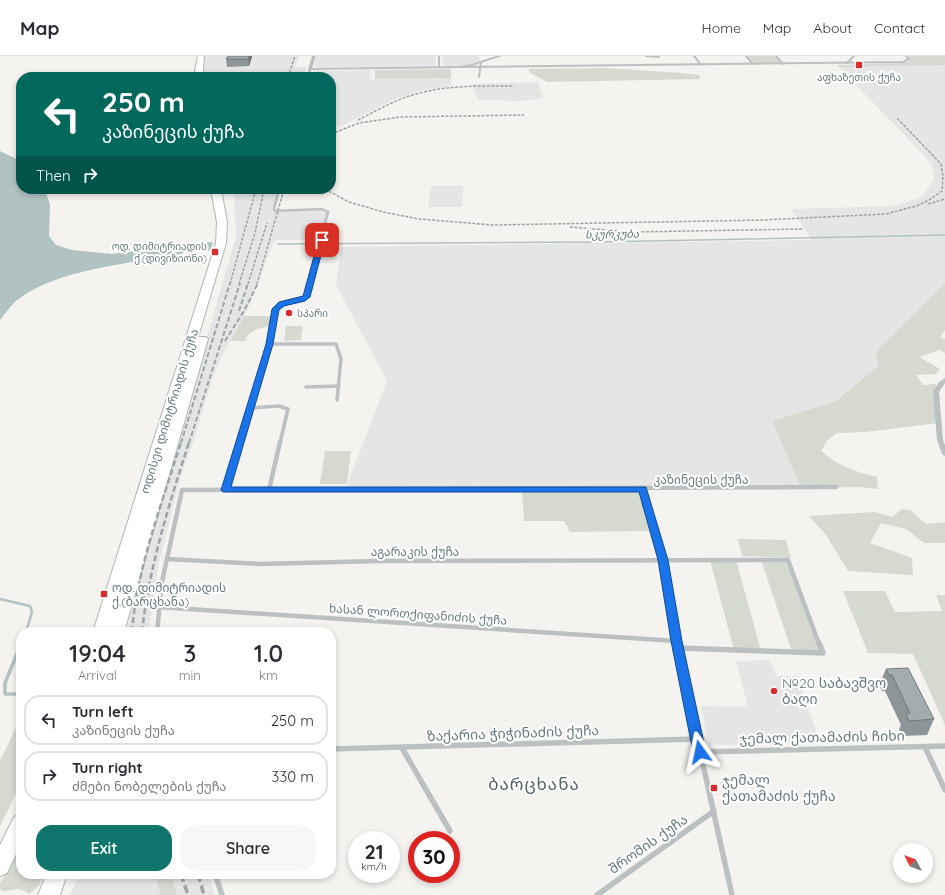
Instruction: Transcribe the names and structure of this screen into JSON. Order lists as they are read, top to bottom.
{
  "streets": {
    "main road": ["ოდისეი დიმიტრიადის ქუჩა"],
    "street": [
      "კაზინეცის ქუჩა",
      "აგარაკის ქუჩა",
      "ხასან ლორთქიფანიძის ქუჩა",
      "ზაქარია ჭიჭინაძის ქუჩა",
      "ჯემალ ქათამაძის ჩიხი",
      "შრომის ქუჩა"
    ]
  },
  "crossings": [
    ["კაზინეცის ქუჩა", "აგარაკის ქუჩა"]
  ],
  "districts": ["ბარცხანა"],
  "water": ["სკურკუბა"],
  "places": {
    "transit": [
      "აფხაზეთის ქუჩა",
      "ოდ. დიმიტრიადის ქ.(დივიზიონი)",
      "ოდ. დიმიტრიადის ქ.(ბარცხანა)",
      "ჯემალ ქათამაძის ქუჩა"
    ],
    "other": ["სპარი", "№20 საბავშვო ბაღი"]
  },
  "north": "top left",
  "page": {
    "header": "Map",
    "nav": [
      "Home",
      "Map",
      "About",
      "Contact"
    ],
    "turn": ["250 m", "კაზინეცის ქუჩა"],
    "then": "Then",
    "eta": [
      "19:04",
      "Arrival",
      "3",
      "min",
      "1.0",
      "km"
    ],
    "list": [
      {
        "name": "Turn left",
        "note": "კაზინეცის ქუჩა",
        "value": "250 m"
      },
      {
        "name": "Turn right",
        "note": "ძმები ნობელების ქუჩა",
        "value": "330 m"
      }
    ],
    "buttons": ["Exit", "Share"],
    "speed": "21 km/h",
    "limit": "30"
  }
}
